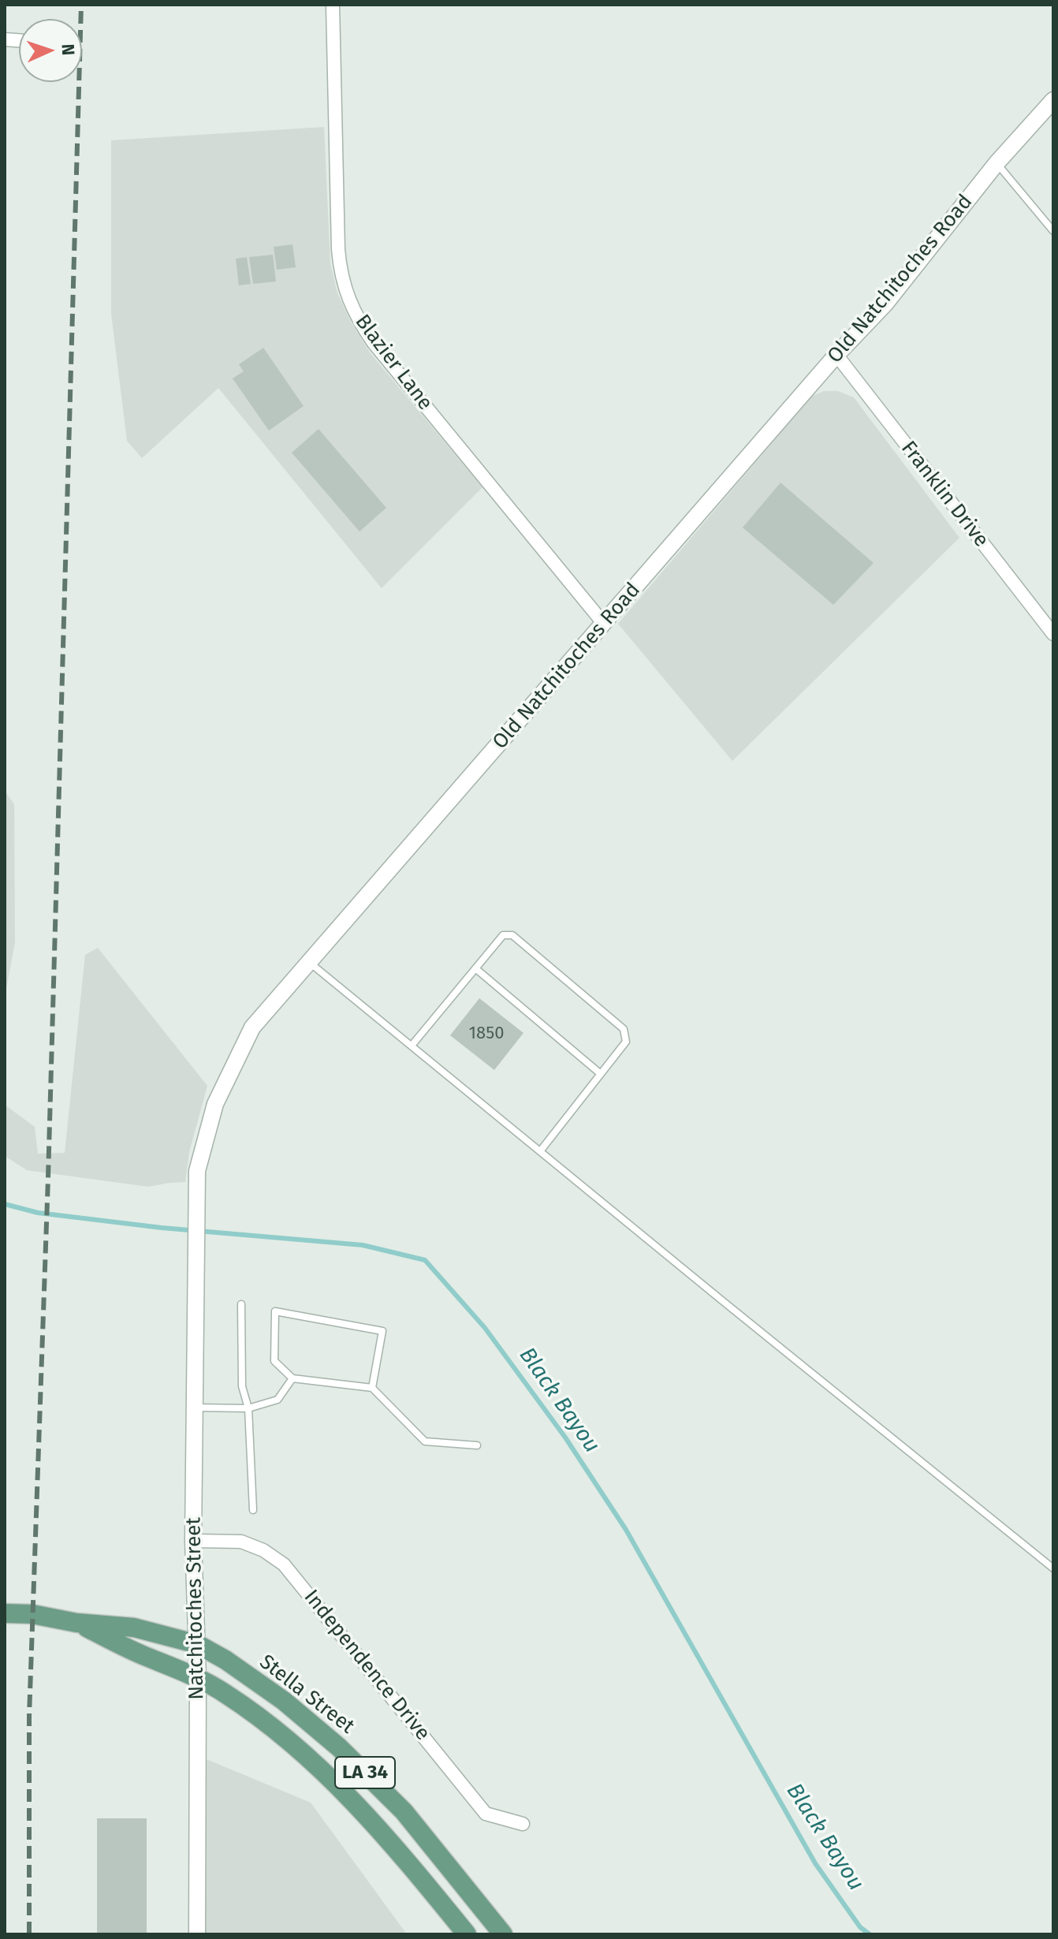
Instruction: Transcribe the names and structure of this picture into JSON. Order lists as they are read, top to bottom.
{
  "streets": {
    "main road": ["Stella Street", "LA 34"],
    "street": [
      "Old Natchitoches Road",
      "Blazier Lane",
      "Franklin Drive",
      "Natchitoches Street",
      "Independence Drive"
    ]
  },
  "crossings": [
    ["Old Natchitoches Road", "Blazier Lane"],
    ["Old Natchitoches Road", "Franklin Drive"],
    ["Old Natchitoches Road", "Natchitoches Street"],
    ["Natchitoches Street", "Independence Drive"],
    ["Natchitoches Street", "Stella Street"],
    ["Natchitoches Street", "LA 34"],
    ["Stella Street", "LA 34"]
  ],
  "water": ["Black Bayou"],
  "house_numbers": ["1850"],
  "north": "right"
}
